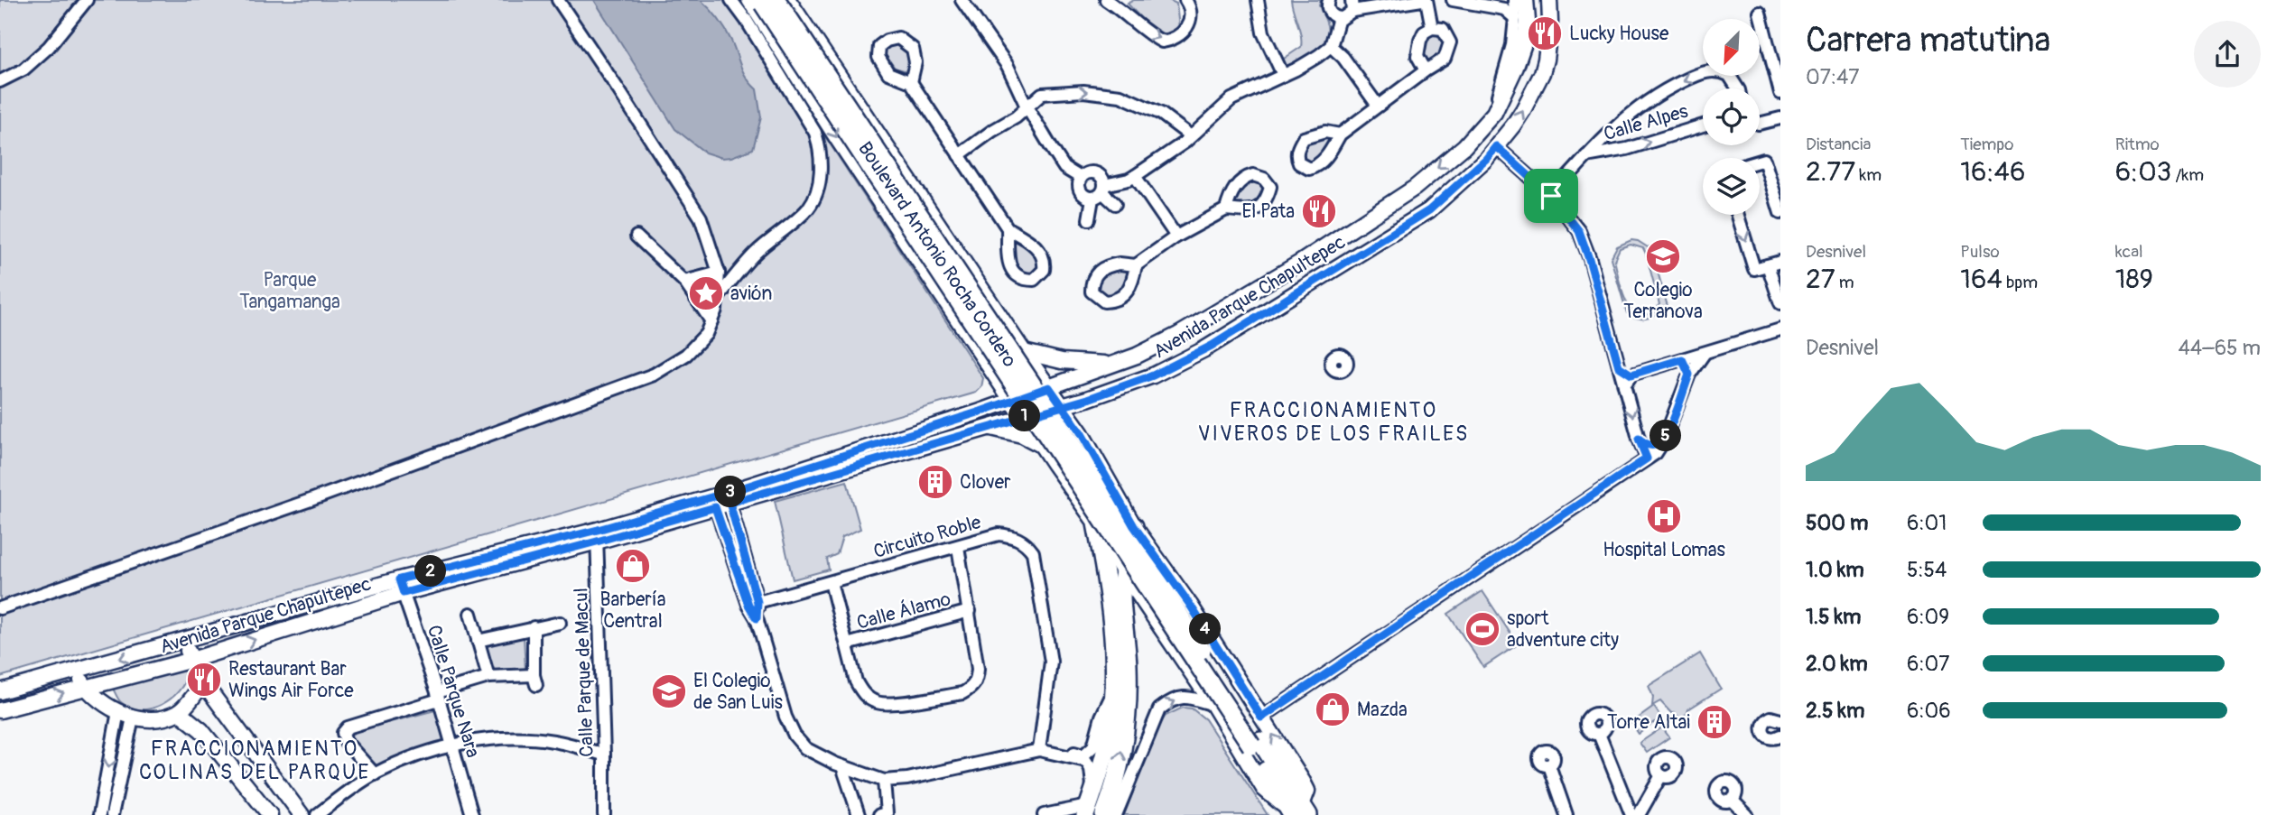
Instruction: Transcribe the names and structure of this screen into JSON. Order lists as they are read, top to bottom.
{
  "streets": {
    "main road": ["Boulevard Antonio Rocha Cordero", "Avenida Parque Chapultepec"],
    "street": [
      "Calle Alpes",
      "Circuito Roble",
      "Calle Álamo",
      "Calle Parque de Macul",
      "Calle Parque Nara"
    ]
  },
  "crossings": [
    ["Boulevard Antonio Rocha Cordero", "Avenida Parque Chapultepec"],
    ["Avenida Parque Chapultepec", "Calle Parque de Macul"],
    ["Avenida Parque Chapultepec", "Calle Parque Nara"]
  ],
  "districts": ["FRACCIONAMIENTO VIVEROS DE LOS FRAILES", "FRACCIONAMIENTO COLINAS DEL PARQUE"],
  "parks": ["Parque Tangamanga"],
  "places": {
    "restaurant": ["Lucky House", "El Pata", "Restaurant Bar Wings Air Force"],
    "school or university": ["Colegio Terranova", "El Colegio de San Luis"],
    "place": ["avión"],
    "building": ["Clover", "Torre Altai"],
    "hospital": ["Hospital Lomas"],
    "shop": ["Barbería Central", "Mazda"],
    "sports": ["sport adventure city"]
  },
  "north": "bottom left",
  "page": {
    "heading": ["Carrera matutina", "07:47"],
    "stats": [
      ["Distancia", "2.77 km"],
      ["Tiempo", "16:46"],
      ["Ritmo", "6:03 /km"],
      ["Desnivel", "27 m"],
      ["Pulso", "164 bpm"],
      ["kcal", "189"]
    ],
    "chart": ["Desnivel", "44–65 m"],
    "pins": [
      "1",
      "5",
      "3",
      "2",
      "4"
    ],
    "list": [
      {
        "name": "500 m",
        "note": "6:01"
      },
      {
        "name": "1.0 km",
        "note": "5:54"
      },
      {
        "name": "1.5 km",
        "note": "6:09"
      },
      {
        "name": "2.0 km",
        "note": "6:07"
      },
      {
        "name": "2.5 km",
        "note": "6:06"
      }
    ]
  }
}
